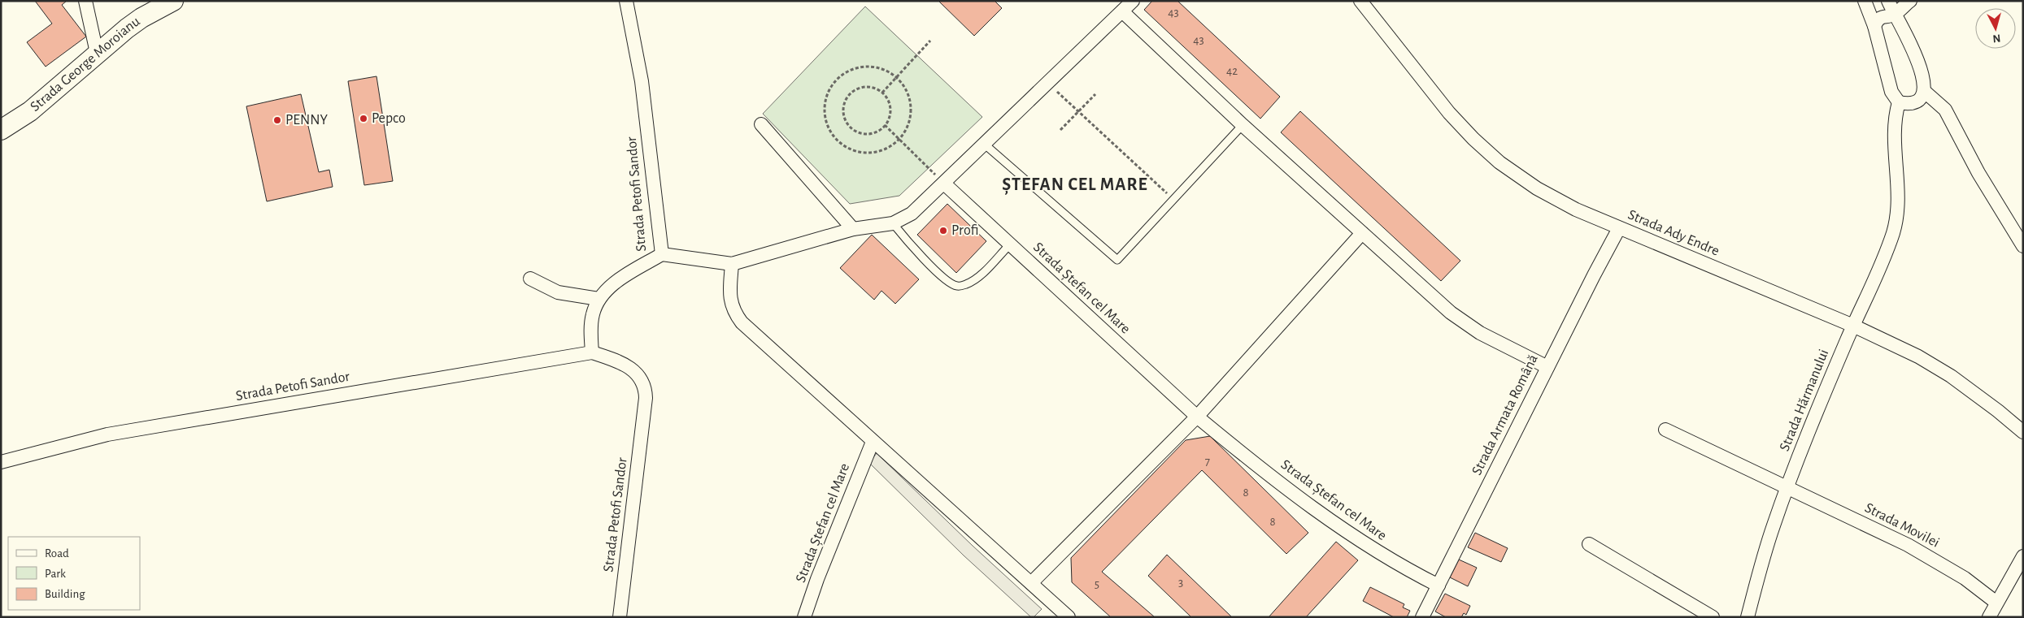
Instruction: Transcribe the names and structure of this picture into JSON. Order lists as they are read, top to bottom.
{
  "streets": {
    "main road": ["Strada George Moroianu"],
    "street": [
      "Strada Petofi Sandor",
      "Strada Ady Endre",
      "Strada Ștefan cel Mare",
      "Strada Hărmanului",
      "Strada Armata Română",
      "Strada Movilei"
    ]
  },
  "crossings": [
    ["Strada Ady Endre", "Strada Hărmanului"],
    ["Strada Ady Endre", "Strada Armata Română"],
    ["Strada Ștefan cel Mare", "Strada Armata Română"],
    ["Strada Hărmanului", "Strada Movilei"]
  ],
  "districts": ["ȘTEFAN CEL MARE"],
  "places": ["Pepco", "PENNY", "Profi"],
  "house_numbers": [
    "43",
    "43",
    "42",
    "7",
    "8",
    "8",
    "3",
    "5"
  ],
  "legend": ["Road", "Park", "Building"],
  "north": "bottom"
}
